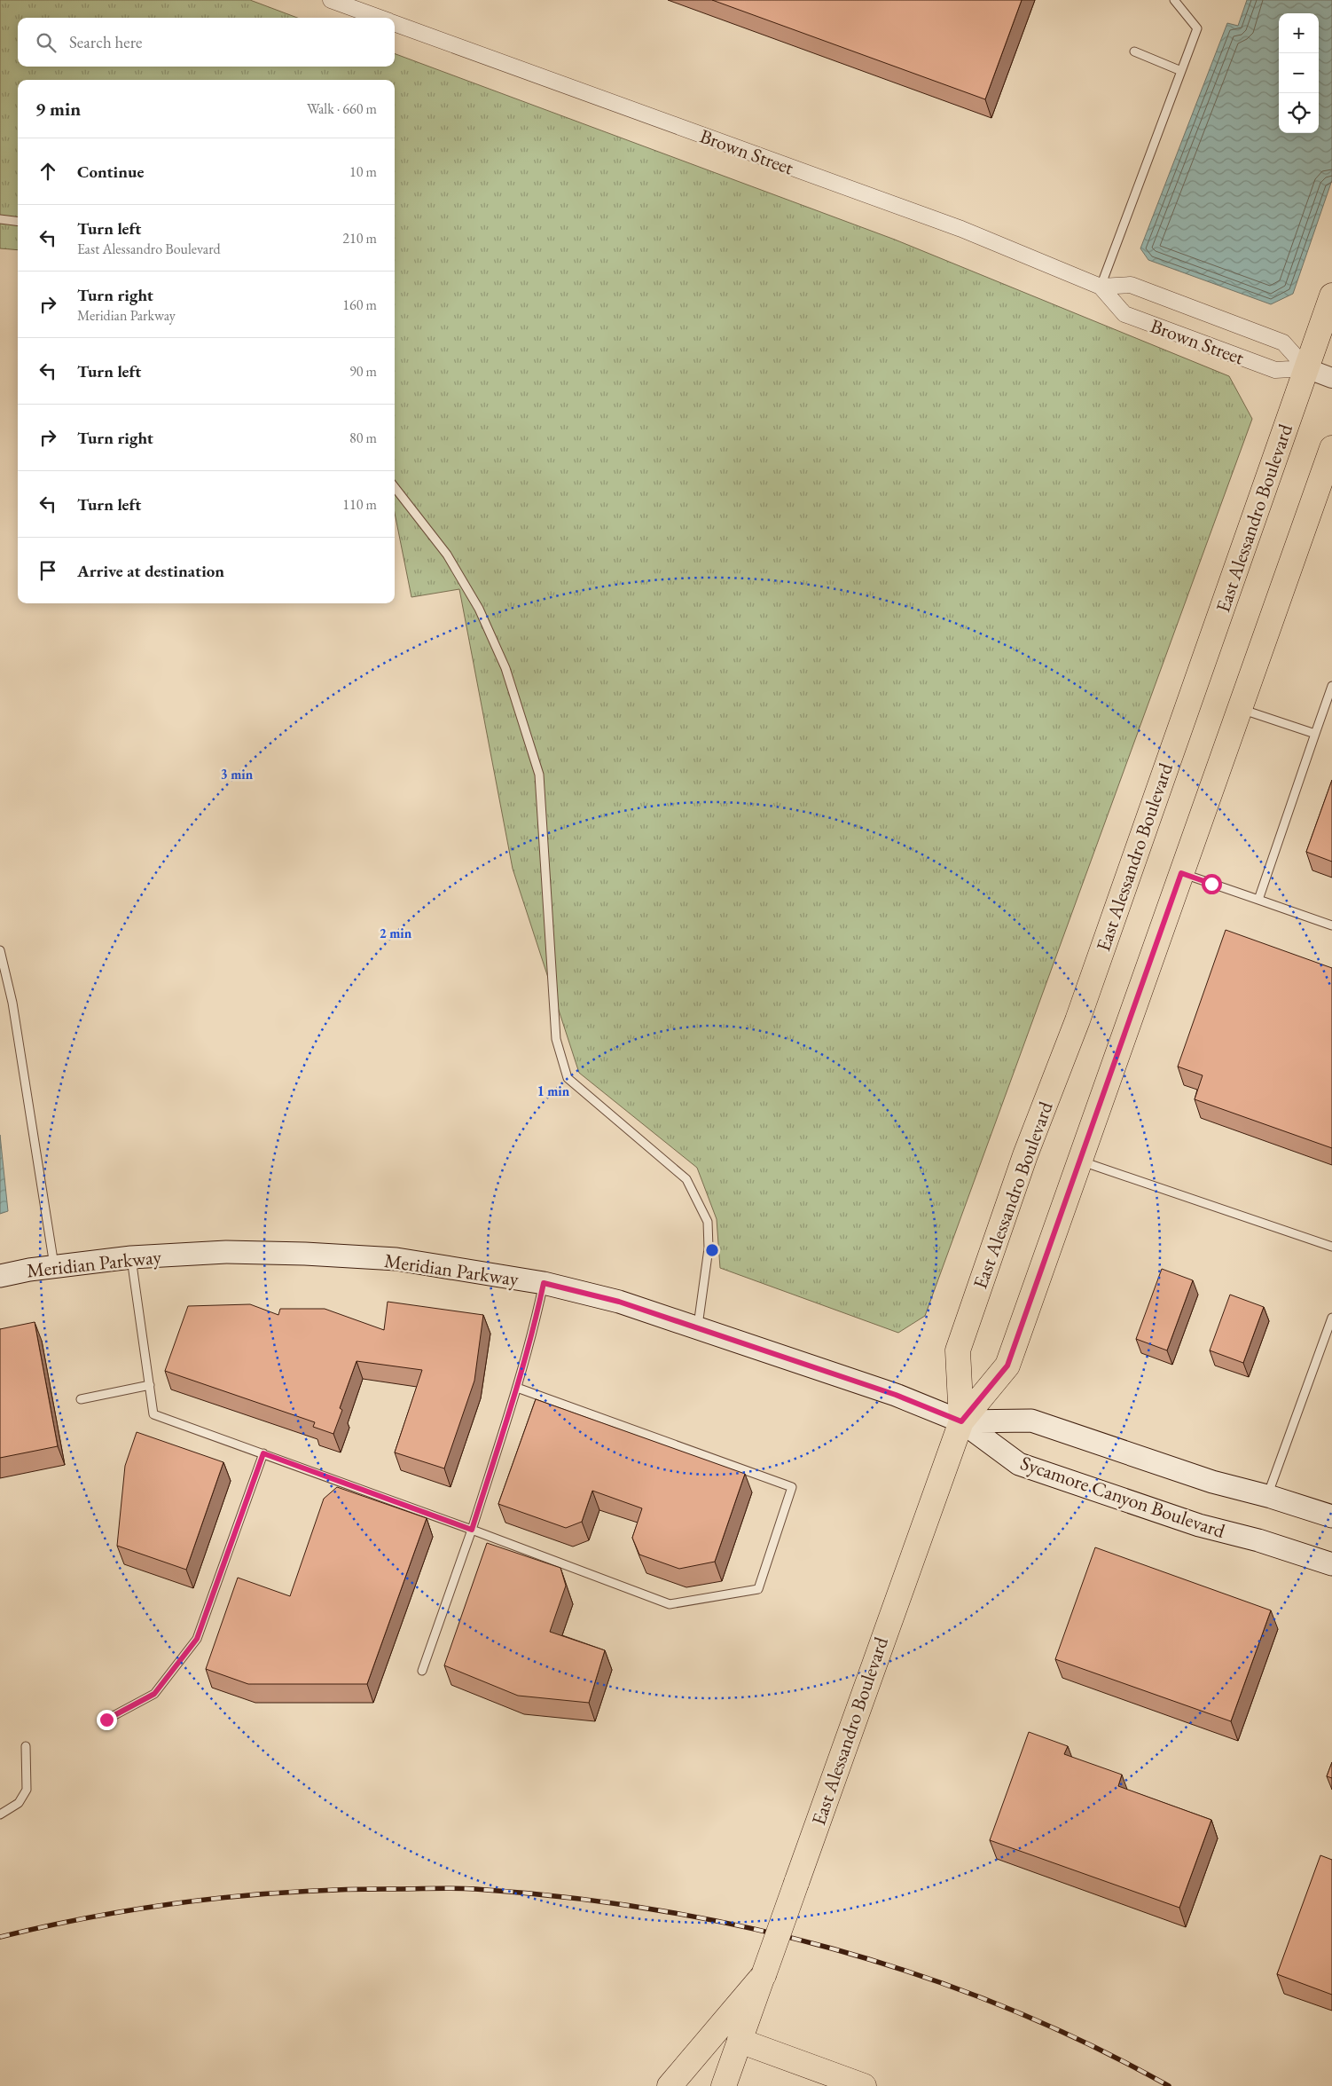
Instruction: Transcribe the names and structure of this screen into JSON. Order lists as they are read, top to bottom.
{
  "streets": {
    "main road": ["East Alessandro Boulevard", "Meridian Parkway", "Sycamore Canyon Boulevard"],
    "street": ["Brown Street"]
  },
  "crossings": [
    ["Brown Street", "East Alessandro Boulevard"],
    ["East Alessandro Boulevard", "Meridian Parkway"],
    ["East Alessandro Boulevard", "Sycamore Canyon Boulevard"],
    ["Meridian Parkway", "Sycamore Canyon Boulevard"]
  ],
  "page": {
    "map_buttons": ["+", "−"],
    "search": "Search here",
    "heading": ["9 min", "Walk · 660 m"],
    "list": [
      ["Continue", "10 m"],
      ["Turn left", "East Alessandro Boulevard", "210 m"],
      ["Turn right", "Meridian Parkway", "160 m"],
      ["Turn left", "90 m"],
      ["Turn right", "80 m"],
      ["Turn left", "110 m"],
      "Arrive at destination"
    ]
  },
  "rings": ["3 min", "2 min", "1 min"]
}
